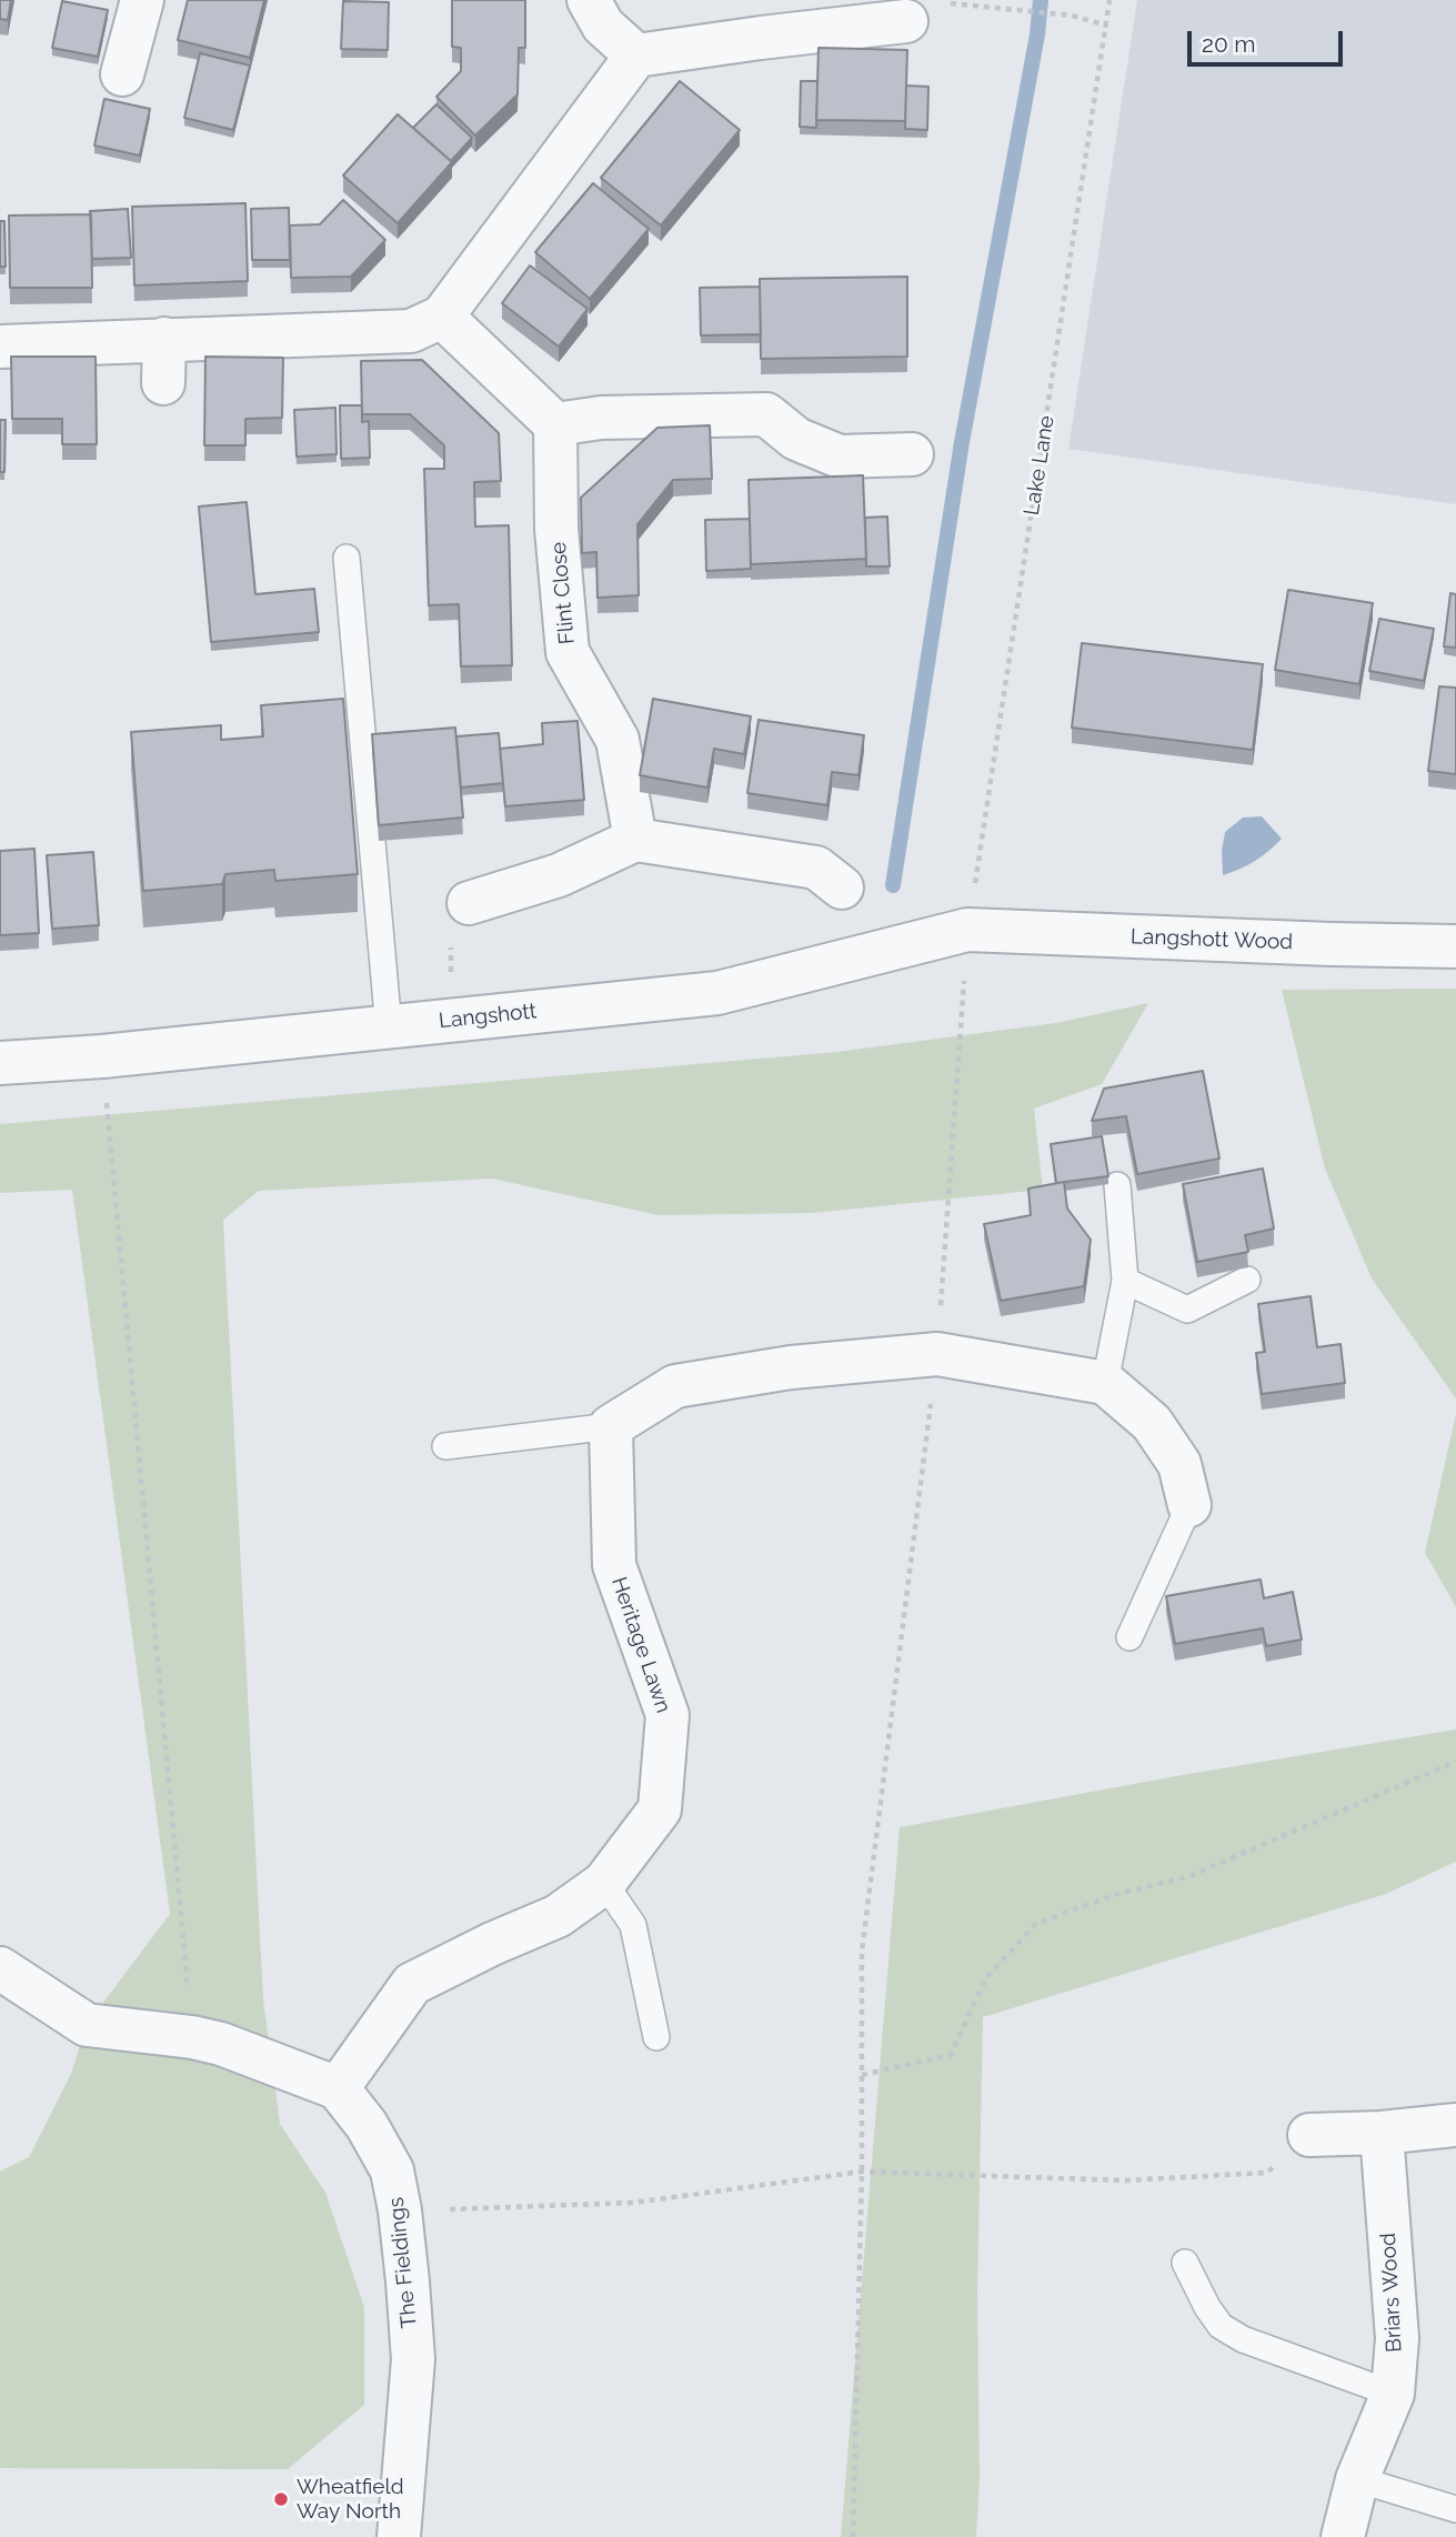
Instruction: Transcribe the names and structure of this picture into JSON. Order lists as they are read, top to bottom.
{
  "streets": {
    "street": [
      "Flint Close",
      "Langshott Wood",
      "Langshott",
      "Heritage Lawn",
      "The Fieldings",
      "Briars Wood"
    ],
    "path": ["Lake Lane"]
  },
  "crossings": [
    ["Lake Lane", "Langshott Wood"],
    ["Lake Lane", "Langshott"],
    ["Langshott Wood", "Langshott"],
    ["Heritage Lawn", "The Fieldings"]
  ],
  "places": ["Wheatfield Way North"],
  "scale_bar": "20 m"
}
